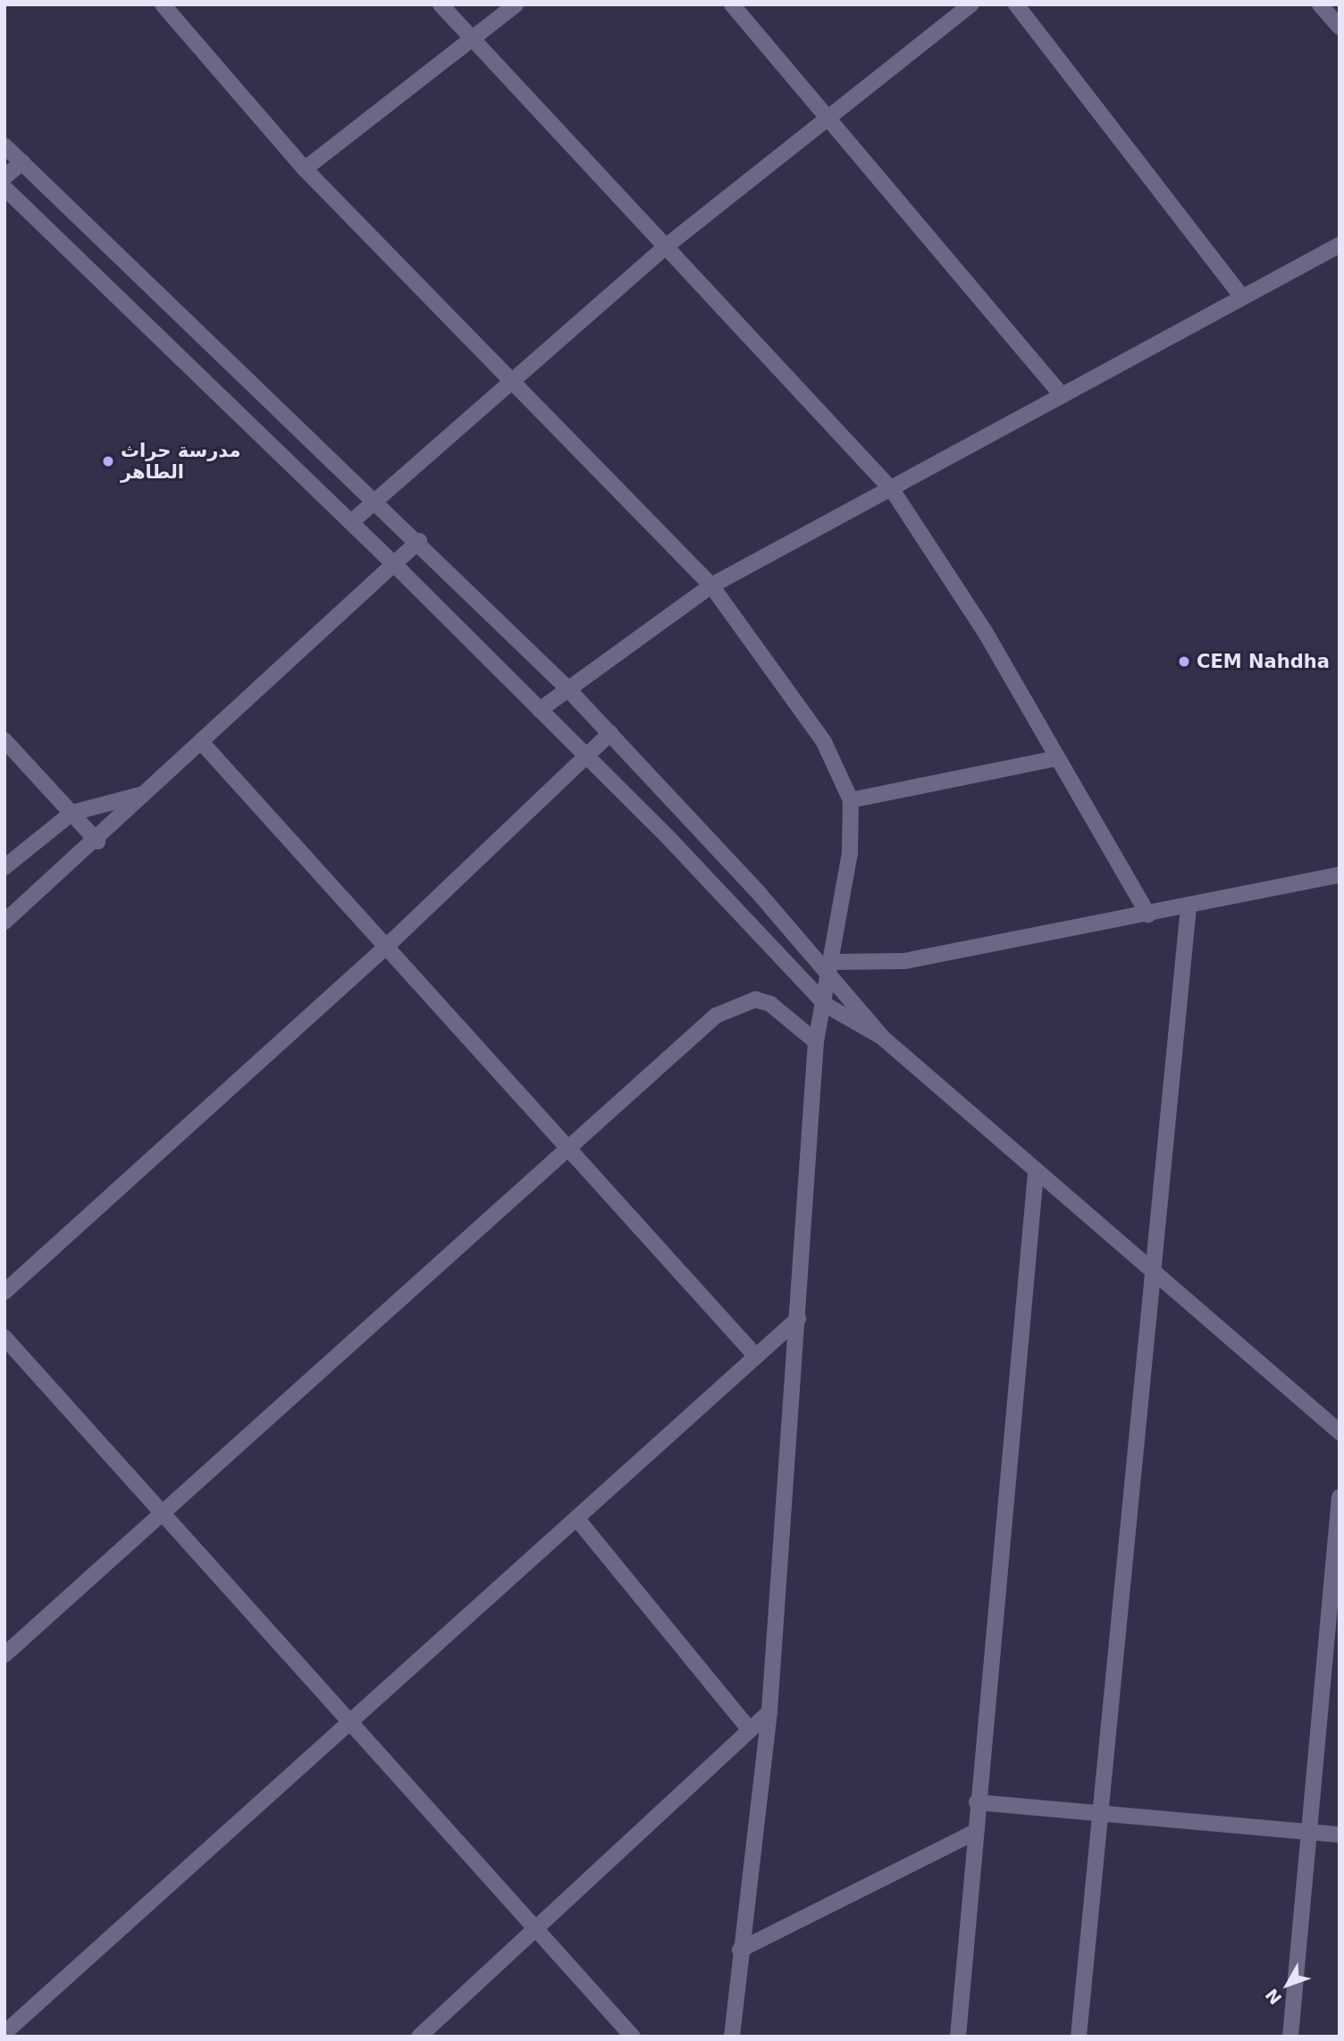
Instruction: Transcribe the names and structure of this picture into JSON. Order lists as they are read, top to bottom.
{
  "places": ["مدرسة حراث الطاهر", "CEM Nahdha"],
  "north": "bottom left"
}
